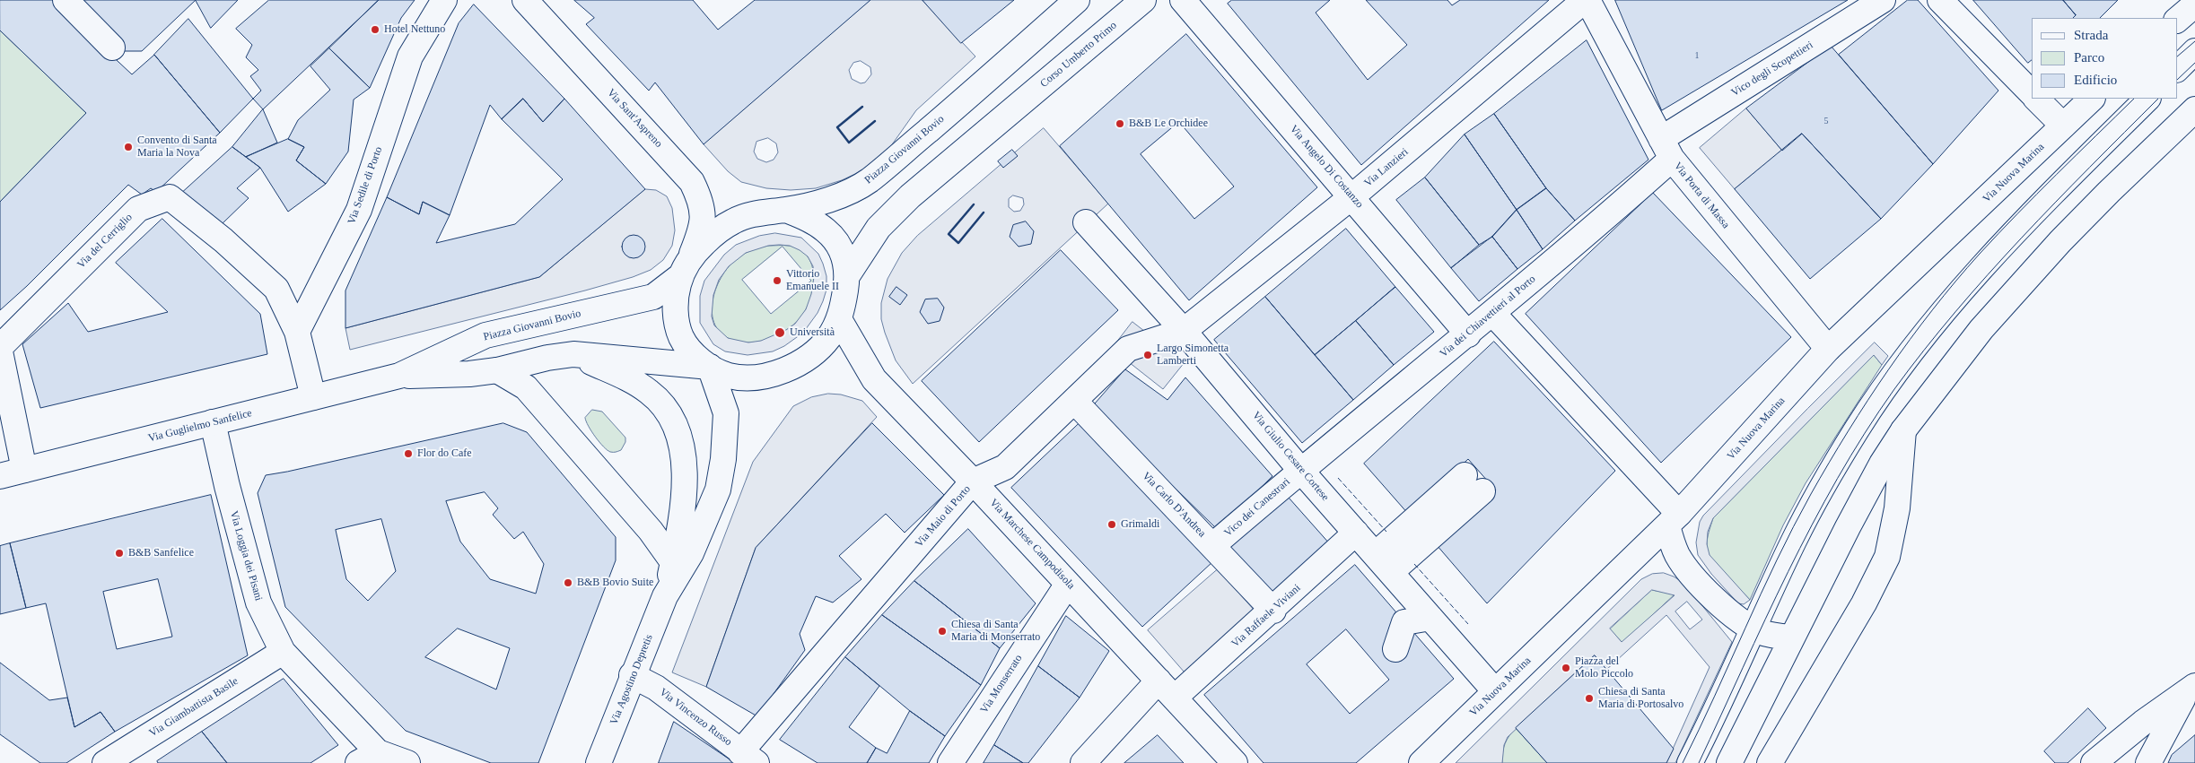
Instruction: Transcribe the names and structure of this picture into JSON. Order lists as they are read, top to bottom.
{
  "streets": {
    "street": [
      "Corso Umberto Primo",
      "Vico degli Scopettieri",
      "Via Sant'Aspreno",
      "Piazza Giovanni Bovio",
      "Via Angelo Di Costanzo",
      "Via Lanzieri",
      "Via Nuova Marina",
      "Via Sedile di Porto",
      "Via Porta di Massa",
      "Via del Cerriglio",
      "Via dei Chiavettieri al Porto",
      "Via Guglielmo Sanfelice",
      "Via Giulio Cesare Cortese",
      "Via Carlo D'Andrea",
      "Vico dei Canestrari",
      "Via Maio di Porto",
      "Via Marchese Campodisola",
      "Via Loggia dei Pisani",
      "Via Raffaele Viviani",
      "Via Agostino Depretis",
      "Via Monserrato",
      "Via Giambattista Basile",
      "Via Vincenzo Russo"
    ]
  },
  "crossings": [
    ["Corso Umberto Primo", "Piazza Giovanni Bovio"],
    ["Vico degli Scopettieri", "Via Porta di Massa"],
    ["Vico degli Scopettieri", "Via dei Chiavettieri al Porto"],
    ["Via Sant'Aspreno", "Piazza Giovanni Bovio"],
    ["Piazza Giovanni Bovio", "Via Guglielmo Sanfelice"],
    ["Piazza Giovanni Bovio", "Via Marchese Campodisola"],
    ["Via Angelo Di Costanzo", "Via Lanzieri"],
    ["Via Angelo Di Costanzo", "Via dei Chiavettieri al Porto"],
    ["Via Lanzieri", "Via Porta di Massa"],
    ["Via Lanzieri", "Via Giulio Cesare Cortese"],
    ["Via Lanzieri", "Via Maio di Porto"],
    ["Via Nuova Marina", "Via Porta di Massa"],
    ["Via Nuova Marina", "Via Giulio Cesare Cortese"],
    ["Via Sedile di Porto", "Via del Cerriglio"],
    ["Via Porta di Massa", "Via dei Chiavettieri al Porto"],
    ["Via dei Chiavettieri al Porto", "Via Giulio Cesare Cortese"],
    ["Via dei Chiavettieri al Porto", "Vico dei Canestrari"],
    ["Via Guglielmo Sanfelice", "Via Loggia dei Pisani"],
    ["Via Giulio Cesare Cortese", "Vico dei Canestrari"],
    ["Via Giulio Cesare Cortese", "Via Maio di Porto"],
    ["Via Giulio Cesare Cortese", "Via Raffaele Viviani"],
    ["Via Carlo D'Andrea", "Vico dei Canestrari"],
    ["Via Carlo D'Andrea", "Via Maio di Porto"],
    ["Via Carlo D'Andrea", "Via Raffaele Viviani"],
    ["Via Maio di Porto", "Via Marchese Campodisola"],
    ["Via Maio di Porto", "Via Vincenzo Russo"],
    ["Via Marchese Campodisola", "Via Raffaele Viviani"],
    ["Via Marchese Campodisola", "Via Monserrato"],
    ["Via Loggia dei Pisani", "Via Giambattista Basile"],
    ["Via Agostino Depretis", "Via Vincenzo Russo"]
  ],
  "places": [
    "Hotel Nettuno",
    "B&B Le Orchidee",
    "Convento di Santa Maria la Nova",
    "Vittorio Emanuele II",
    "Università",
    "Largo Simonetta Lamberti",
    "Flor do Cafe",
    "Grimaldi",
    "B&B Sanfelice",
    "B&B Bovio Suite",
    "Chiesa di Santa Maria di Monserrato",
    "Piazza del Molo Piccolo",
    "Chiesa di Santa Maria di Portosalvo"
  ],
  "house_numbers": ["1", "5"],
  "legend": ["Strada", "Parco", "Edificio"]
}
